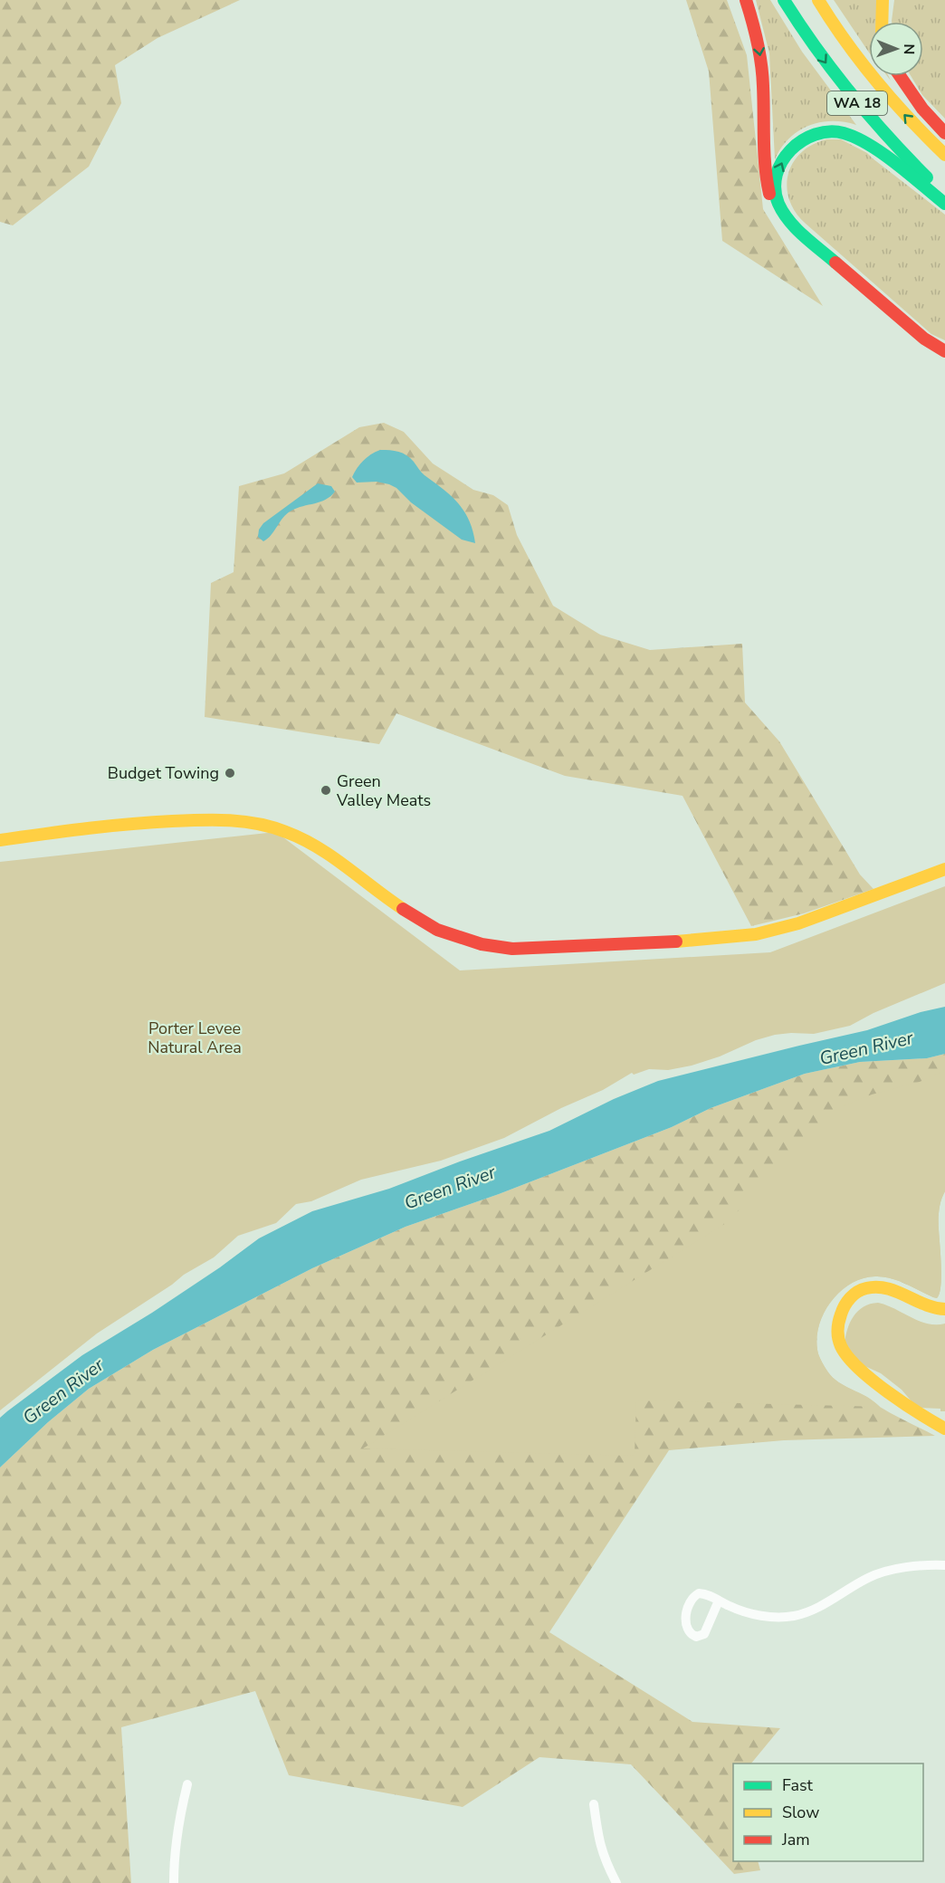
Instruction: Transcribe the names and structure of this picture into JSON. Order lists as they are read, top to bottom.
{
  "streets": {
    "main road": ["WA 18"]
  },
  "water": ["Green River"],
  "parks": ["Porter Levee Natural Area"],
  "places": ["Budget Towing", "Green Valley Meats"],
  "legend": ["Fast", "Slow", "Jam"],
  "north": "right"
}
